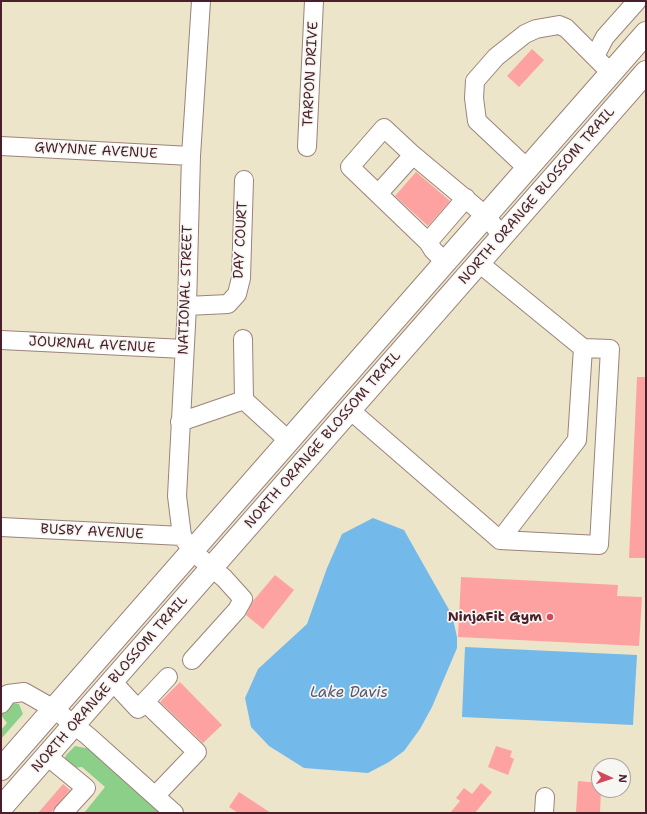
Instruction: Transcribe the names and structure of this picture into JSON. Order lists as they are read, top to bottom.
{
  "streets": {
    "main road": ["NORTH ORANGE BLOSSOM TRAIL"],
    "street": [
      "TARPON DRIVE",
      "GWYNNE AVENUE",
      "DAY COURT",
      "NATIONAL STREET",
      "JOURNAL AVENUE",
      "BUSBY AVENUE"
    ]
  },
  "crossings": [
    ["GWYNNE AVENUE", "NATIONAL STREET"],
    ["NORTH ORANGE BLOSSOM TRAIL", "NATIONAL STREET"],
    ["NORTH ORANGE BLOSSOM TRAIL", "BUSBY AVENUE"],
    ["DAY COURT", "NATIONAL STREET"],
    ["NATIONAL STREET", "JOURNAL AVENUE"],
    ["NATIONAL STREET", "BUSBY AVENUE"]
  ],
  "water": ["Lake Davis"],
  "places": ["NinjaFit Gym"],
  "north": "right"
}
